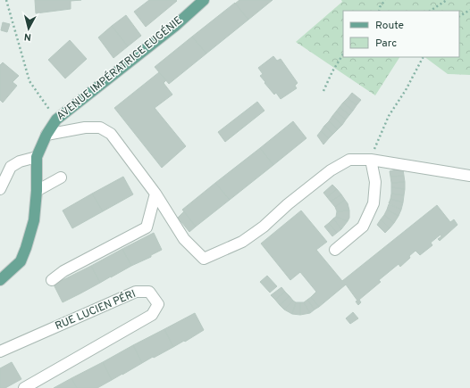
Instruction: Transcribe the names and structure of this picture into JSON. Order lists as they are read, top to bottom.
{
  "streets": {
    "main road": ["AVENUE IMPÉRATRICE EUGÉNIE"],
    "street": ["RUE LUCIEN PÉRI"]
  },
  "legend": ["Route", "Parc"],
  "north": "bottom"
}
